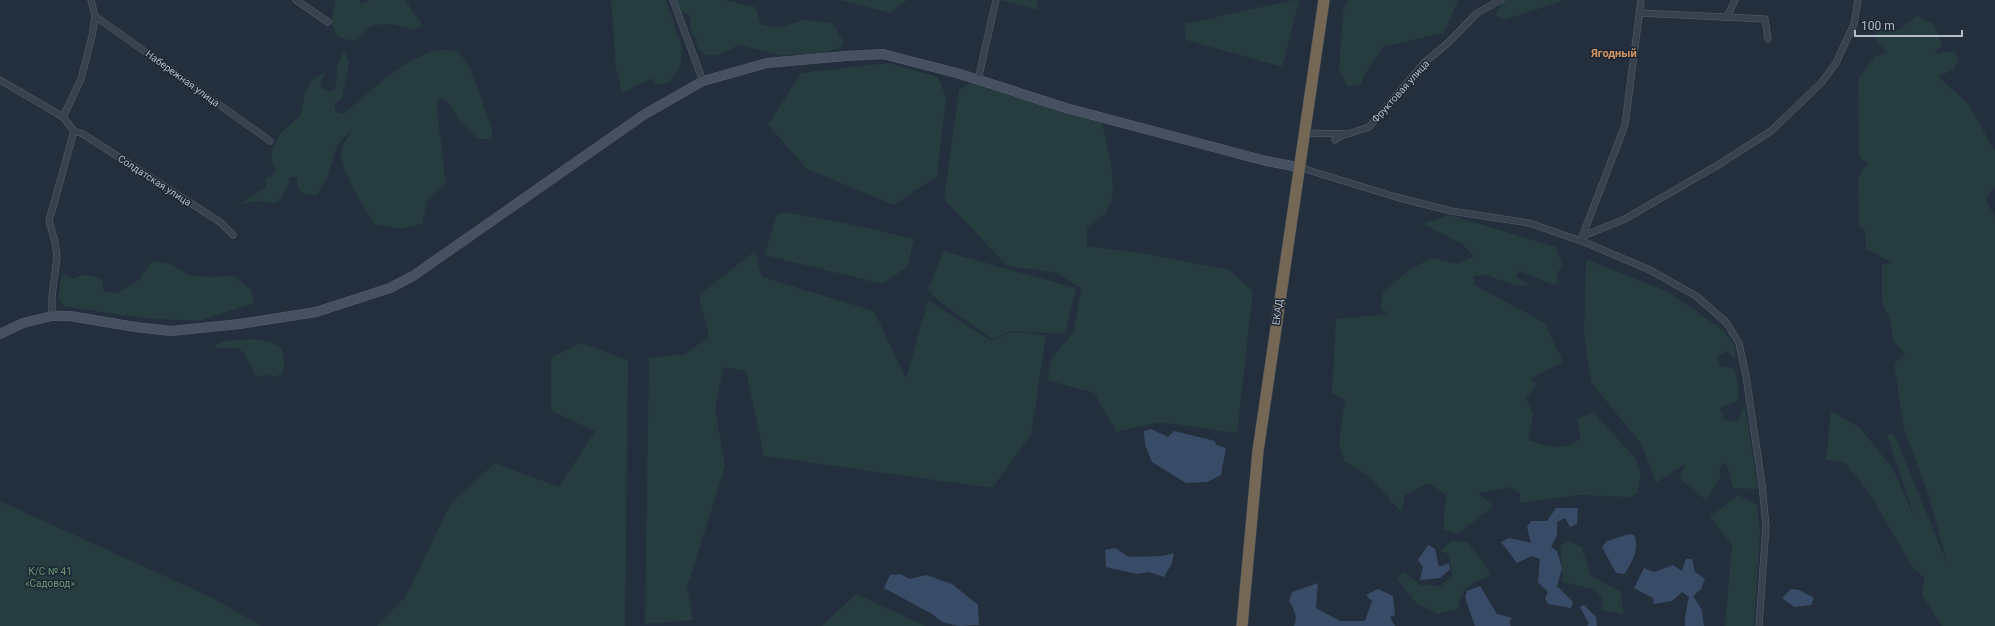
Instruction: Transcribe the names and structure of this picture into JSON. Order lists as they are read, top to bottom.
{
  "streets": {
    "highway": ["ЕКАД"],
    "street": ["Набережная улица", "Фруктовая улица", "Солдатская улица"]
  },
  "crossings": [
    ["Фруктовая улица", "ЕКАД"]
  ],
  "districts": ["Ягодный"],
  "parks": ["К/С № 41 «Садовод»"],
  "scale_bar": "100 m"
}
